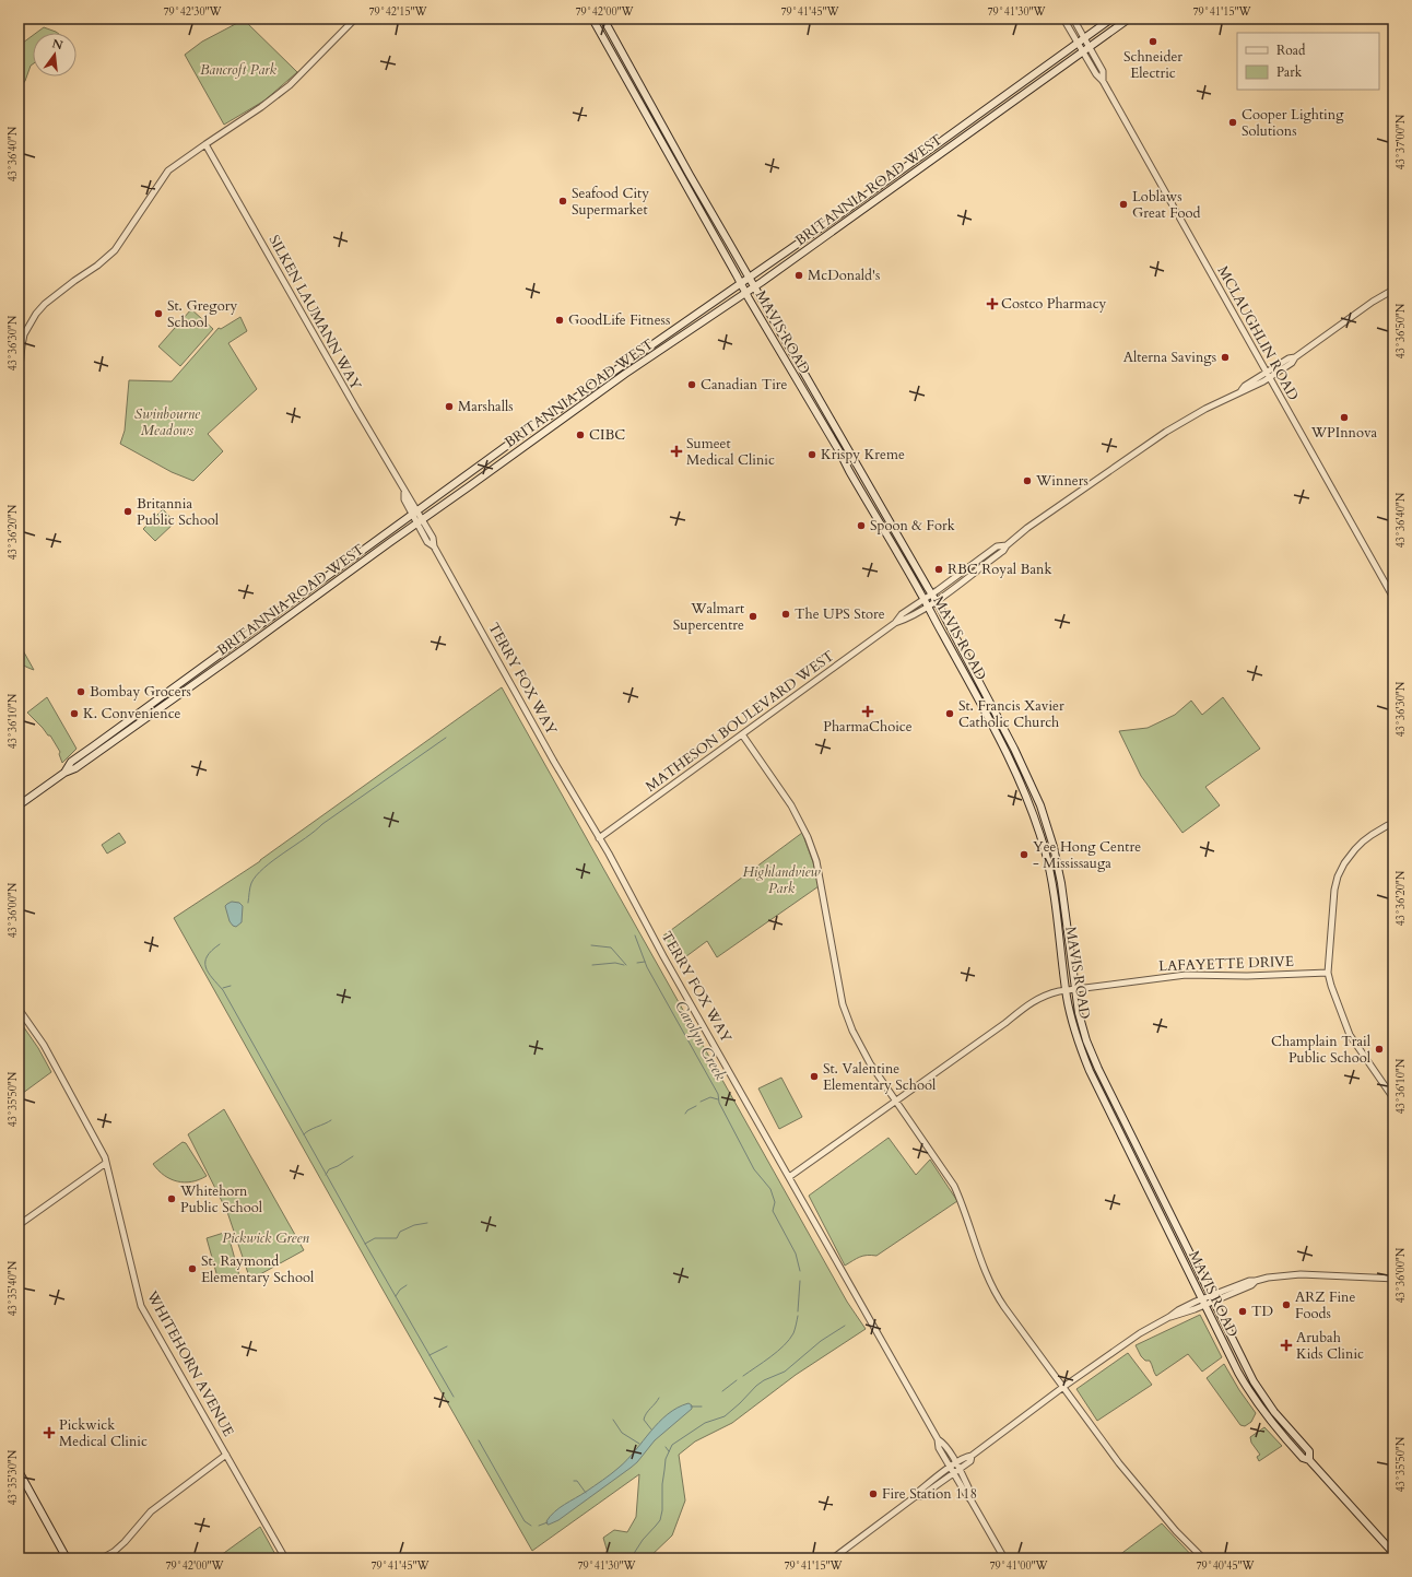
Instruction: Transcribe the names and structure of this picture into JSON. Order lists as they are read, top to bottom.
{
  "streets": {
    "main road": ["BRITANNIA ROAD WEST", "MAVIS ROAD"],
    "street": [
      "SILKEN LAUMANN WAY",
      "MCLAUGHLIN ROAD",
      "TERRY FOX WAY",
      "MATHESON BOULEVARD WEST",
      "LAFAYETTE DRIVE",
      "WHITEHORN AVENUE"
    ]
  },
  "crossings": [
    ["BRITANNIA ROAD WEST", "SILKEN LAUMANN WAY"],
    ["BRITANNIA ROAD WEST", "MAVIS ROAD"],
    ["BRITANNIA ROAD WEST", "MCLAUGHLIN ROAD"],
    ["BRITANNIA ROAD WEST", "TERRY FOX WAY"],
    ["SILKEN LAUMANN WAY", "TERRY FOX WAY"],
    ["MAVIS ROAD", "MATHESON BOULEVARD WEST"],
    ["MAVIS ROAD", "LAFAYETTE DRIVE"],
    ["MCLAUGHLIN ROAD", "MATHESON BOULEVARD WEST"],
    ["TERRY FOX WAY", "MATHESON BOULEVARD WEST"],
    ["TERRY FOX WAY", "LAFAYETTE DRIVE"]
  ],
  "water": ["Carolyn Creek"],
  "parks": [
    "Bancroft Park",
    "Swinbourne Meadows",
    "Highlandview Park",
    "Pickwick Green"
  ],
  "places": {
    "other": [
      "Schneider Electric",
      "Cooper Lighting Solutions",
      "Seafood City Supermarket",
      "Loblaws Great Food",
      "McDonald's",
      "St. Gregory School",
      "GoodLife Fitness",
      "Alterna Savings",
      "Canadian Tire",
      "Marshalls",
      "WPInnova",
      "CIBC",
      "Krispy Kreme",
      "Winners",
      "Britannia Public School",
      "Spoon & Fork",
      "RBC Royal Bank",
      "The UPS Store",
      "Walmart Supercentre",
      "Bombay Grocers",
      "K. Convenience",
      "St. Francis Xavier Catholic Church",
      "Yee Hong Centre - Mississauga",
      "Champlain Trail Public School",
      "St. Valentine Elementary School",
      "Whitehorn Public School",
      "St. Raymond Elementary School",
      "ARZ Fine Foods",
      "TD",
      "Fire Station 118"
    ],
    "health": [
      "Costco Pharmacy",
      "Sumeet Medical Clinic",
      "PharmaChoice",
      "Arubah Kids Clinic",
      "Pickwick Medical Clinic"
    ]
  },
  "legend": ["Road", "Park"],
  "north": "top",
  "coordinates": [
    "79°42'30\"W",
    "79°42'15\"W",
    "79°42'00\"W",
    "79°41'45\"W",
    "79°41'30\"W",
    "79°41'15\"W",
    "43°37'00\"N",
    "43°36'40\"N",
    "43°36'50\"N",
    "43°36'30\"N",
    "43°36'20\"N",
    "43°36'10\"N",
    "43°36'00\"N",
    "43°35'50\"N",
    "43°35'40\"N",
    "43°35'30\"N",
    "79°41'00\"W",
    "79°40'45\"W"
  ]
}
